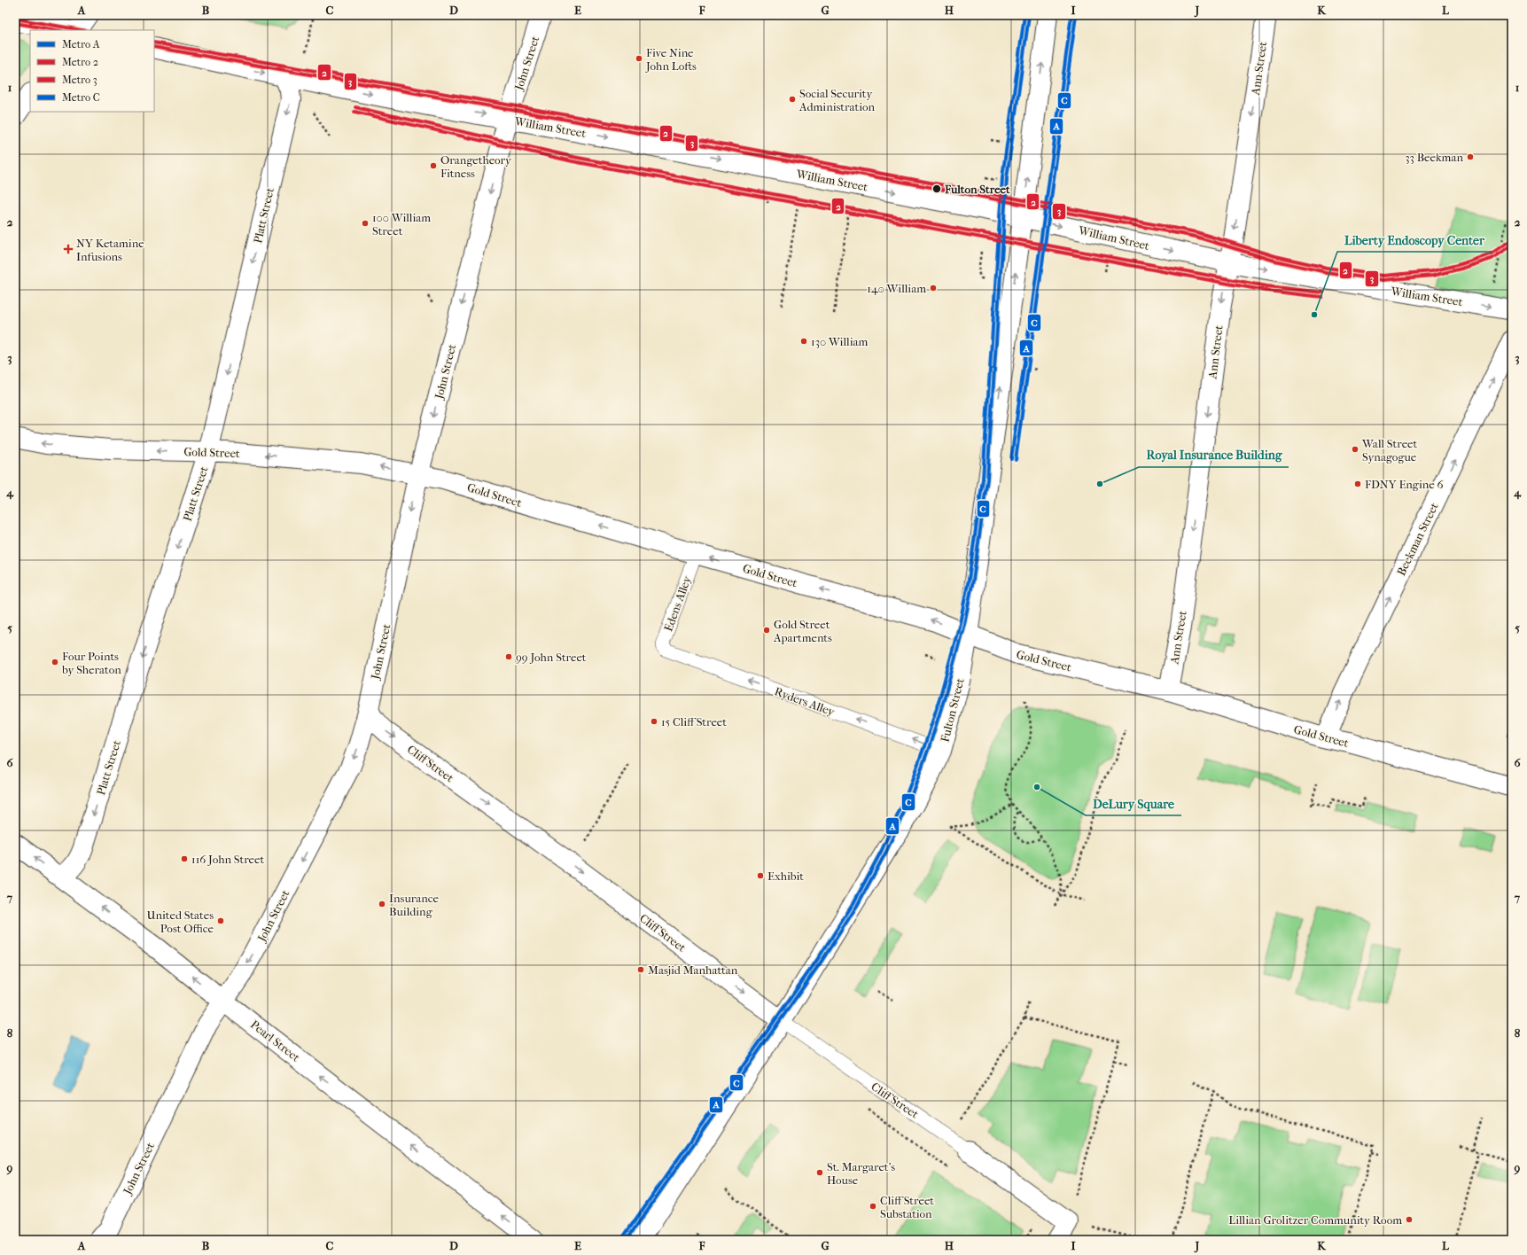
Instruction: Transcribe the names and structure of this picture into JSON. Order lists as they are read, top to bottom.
{
  "streets": {
    "street": [
      "John Street",
      "Ann Street",
      "William Street",
      "Platt Street",
      "Gold Street",
      "Beekman Street",
      "Fulton Street",
      "Cliff Street",
      "Pearl Street"
    ],
    "lane": ["Edens Alley", "Ryders Alley"]
  },
  "crossings": [
    ["John Street", "William Street"],
    ["John Street", "Gold Street"],
    ["John Street", "Cliff Street"],
    ["John Street", "Pearl Street"],
    ["Ann Street", "William Street"],
    ["Ann Street", "Gold Street"],
    ["William Street", "Platt Street"],
    ["William Street", "Fulton Street"],
    ["Platt Street", "Gold Street"],
    ["Platt Street", "Pearl Street"],
    ["Gold Street", "Beekman Street"],
    ["Gold Street", "Edens Alley"],
    ["Gold Street", "Fulton Street"],
    ["Edens Alley", "Ryders Alley"],
    ["Ryders Alley", "Fulton Street"],
    ["Fulton Street", "Cliff Street"]
  ],
  "one_way": [
    "John Street",
    "Ann Street",
    "William Street",
    "Platt Street",
    "Gold Street",
    "Beekman Street",
    "Ryders Alley",
    "Fulton Street",
    "Cliff Street",
    "Pearl Street"
  ],
  "places": {
    "other": [
      "Five Nine John Lofts",
      "Social Security Administration",
      "33 Beekman",
      "Orangetheory Fitness",
      "Fulton Street",
      "100 William Street",
      "140 William",
      "Liberty Endoscopy Center",
      "130 William",
      "Wall Street Synagogue",
      "Royal Insurance Building",
      "FDNY Engine 6",
      "Gold Street Apartments",
      "99 John Street",
      "Four Points by Sheraton",
      "15 Cliff Street",
      "DeLury Square",
      "116 John Street",
      "Exhibit",
      "Insurance Building",
      "United States Post Office",
      "Masjid Manhattan",
      "St. Margaret's House",
      "Cliff Street Substation",
      "Lillian Grolitzer Community Room"
    ],
    "health": ["NY Ketamine Infusions"]
  },
  "lines": [
    "metro line A",
    "metro line C",
    "metro line 2",
    "metro line 3"
  ],
  "legend": [
    "Metro A",
    "Metro 2",
    "Metro 3",
    "Metro C"
  ],
  "grid": {
    "columns": [
      "A",
      "B",
      "C",
      "D",
      "E",
      "F",
      "G",
      "H",
      "I",
      "J",
      "K",
      "L"
    ],
    "rows": [
      "1",
      "2",
      "3",
      "4",
      "5",
      "6",
      "7",
      "8",
      "9"
    ]
  }
}
